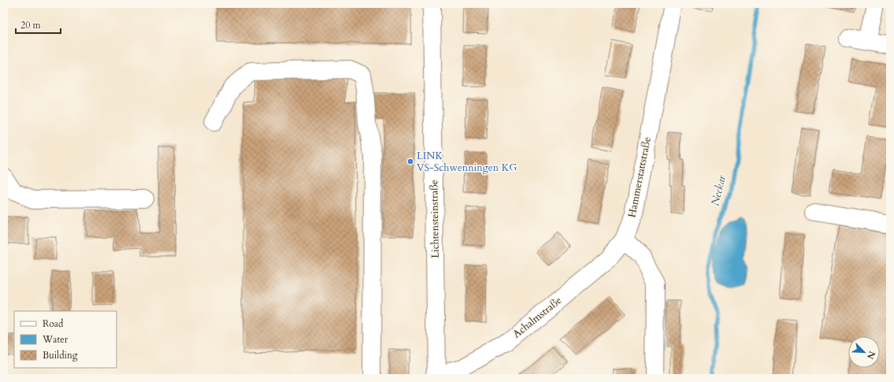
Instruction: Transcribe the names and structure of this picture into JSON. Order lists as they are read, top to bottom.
{
  "streets": {
    "street": ["Hammerstattstraße", "Lichtensteinstraße", "Achalmstraße"]
  },
  "crossings": [
    ["Hammerstattstraße", "Achalmstraße"],
    ["Lichtensteinstraße", "Achalmstraße"]
  ],
  "water": ["Neckar"],
  "places": ["LINK VS-Schwenningen KG"],
  "legend": ["Road", "Water", "Building"],
  "scale_bar": "20 m",
  "north": "bottom right"
}
